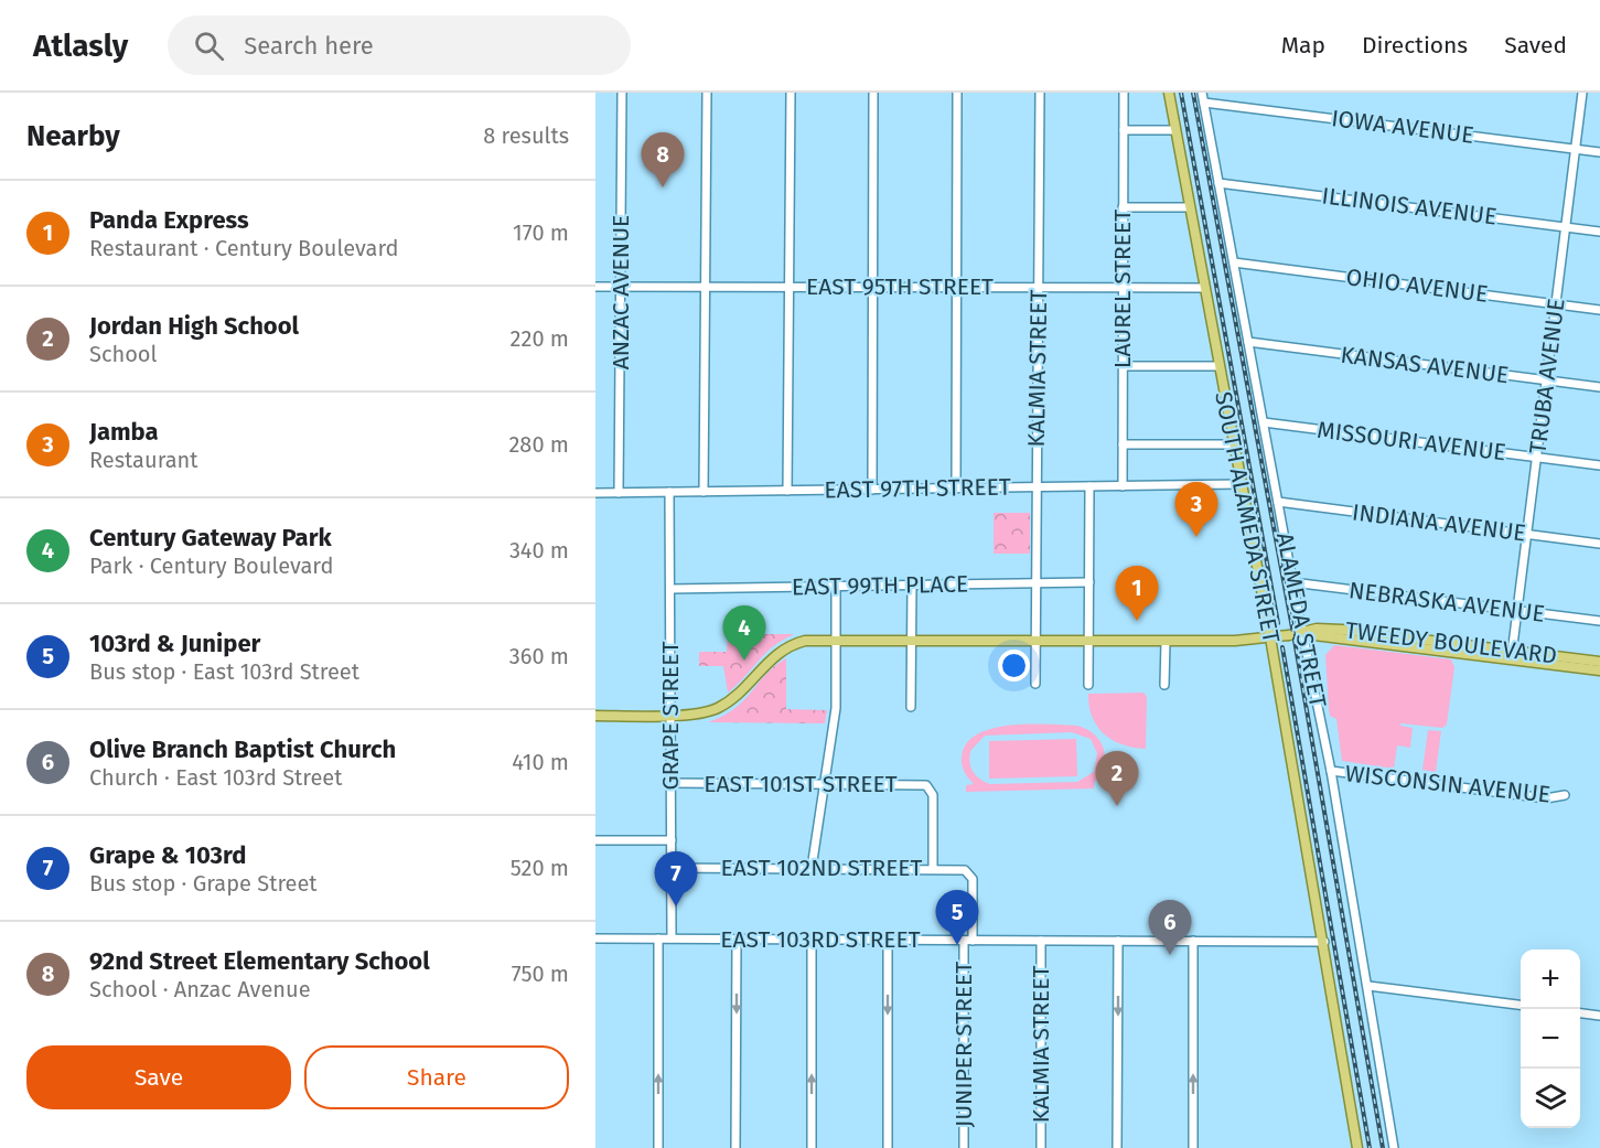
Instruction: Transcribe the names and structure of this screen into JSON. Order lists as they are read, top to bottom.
{
  "streets": {
    "main road": ["SOUTH ALAMEDA STREET", "TWEEDY BOULEVARD"],
    "street": [
      "IOWA AVENUE",
      "ILLINOIS AVENUE",
      "OHIO AVENUE",
      "EAST 95TH STREET",
      "LAUREL STREET",
      "ANZAC AVENUE",
      "KANSAS AVENUE",
      "KALMIA STREET",
      "TRUBA AVENUE",
      "MISSOURI AVENUE",
      "EAST 97TH STREET",
      "INDIANA AVENUE",
      "EAST 99TH PLACE",
      "NEBRASKA AVENUE",
      "ALAMEDA STREET",
      "GRAPE STREET",
      "EAST 101ST STREET",
      "WISCONSIN AVENUE",
      "EAST 102ND STREET",
      "EAST 103RD STREET",
      "JUNIPER STREET"
    ]
  },
  "crossings": [
    ["IOWA AVENUE", "TRUBA AVENUE"],
    ["IOWA AVENUE", "ALAMEDA STREET"],
    ["ILLINOIS AVENUE", "TRUBA AVENUE"],
    ["ILLINOIS AVENUE", "ALAMEDA STREET"],
    ["OHIO AVENUE", "TRUBA AVENUE"],
    ["OHIO AVENUE", "ALAMEDA STREET"],
    ["EAST 95TH STREET", "LAUREL STREET"],
    ["EAST 95TH STREET", "ANZAC AVENUE"],
    ["EAST 95TH STREET", "KALMIA STREET"],
    ["EAST 95TH STREET", "SOUTH ALAMEDA STREET"],
    ["LAUREL STREET", "EAST 97TH STREET"],
    ["ANZAC AVENUE", "EAST 97TH STREET"],
    ["KANSAS AVENUE", "TRUBA AVENUE"],
    ["KANSAS AVENUE", "ALAMEDA STREET"],
    ["KALMIA STREET", "EAST 97TH STREET"],
    ["KALMIA STREET", "EAST 99TH PLACE"],
    ["KALMIA STREET", "TWEEDY BOULEVARD"],
    ["KALMIA STREET", "EAST 103RD STREET"],
    ["TRUBA AVENUE", "MISSOURI AVENUE"],
    ["TRUBA AVENUE", "INDIANA AVENUE"],
    ["TRUBA AVENUE", "NEBRASKA AVENUE"],
    ["TRUBA AVENUE", "TWEEDY BOULEVARD"],
    ["MISSOURI AVENUE", "ALAMEDA STREET"],
    ["EAST 97TH STREET", "SOUTH ALAMEDA STREET"],
    ["EAST 97TH STREET", "GRAPE STREET"],
    ["SOUTH ALAMEDA STREET", "TWEEDY BOULEVARD"],
    ["SOUTH ALAMEDA STREET", "EAST 103RD STREET"],
    ["INDIANA AVENUE", "ALAMEDA STREET"],
    ["EAST 99TH PLACE", "GRAPE STREET"],
    ["NEBRASKA AVENUE", "ALAMEDA STREET"],
    ["ALAMEDA STREET", "TWEEDY BOULEVARD"],
    ["ALAMEDA STREET", "WISCONSIN AVENUE"],
    ["TWEEDY BOULEVARD", "GRAPE STREET"],
    ["GRAPE STREET", "EAST 101ST STREET"],
    ["GRAPE STREET", "EAST 102ND STREET"],
    ["GRAPE STREET", "EAST 103RD STREET"],
    ["EAST 101ST STREET", "EAST 102ND STREET"],
    ["EAST 102ND STREET", "JUNIPER STREET"],
    ["EAST 103RD STREET", "JUNIPER STREET"]
  ],
  "page": {
    "header": "Atlasly",
    "search": "Search here",
    "nav": ["Map", "Directions", "Saved"],
    "heading": ["Nearby", "8 results"],
    "pins": [
      "8",
      "3",
      "1",
      "4",
      "2",
      "7",
      "5",
      "6"
    ],
    "list": [
      {
        "mark": "1",
        "name": "Panda Express",
        "note": "Restaurant · Century Boulevard",
        "value": "170 m"
      },
      {
        "mark": "2",
        "name": "Jordan High School",
        "note": "School",
        "value": "220 m"
      },
      {
        "mark": "3",
        "name": "Jamba",
        "note": "Restaurant",
        "value": "280 m"
      },
      {
        "mark": "4",
        "name": "Century Gateway Park",
        "note": "Park · Century Boulevard",
        "value": "340 m"
      },
      {
        "mark": "5",
        "name": "103rd & Juniper",
        "note": "Bus stop · East 103rd Street",
        "value": "360 m"
      },
      {
        "mark": "6",
        "name": "Olive Branch Baptist Church",
        "note": "Church · East 103rd Street",
        "value": "410 m"
      },
      {
        "mark": "7",
        "name": "Grape & 103rd",
        "note": "Bus stop · Grape Street",
        "value": "520 m"
      },
      {
        "mark": "8",
        "name": "92nd Street Elementary School",
        "note": "School · Anzac Avenue",
        "value": "750 m"
      }
    ],
    "map_buttons": ["+", "−"],
    "buttons": ["Save", "Share"]
  }
}
